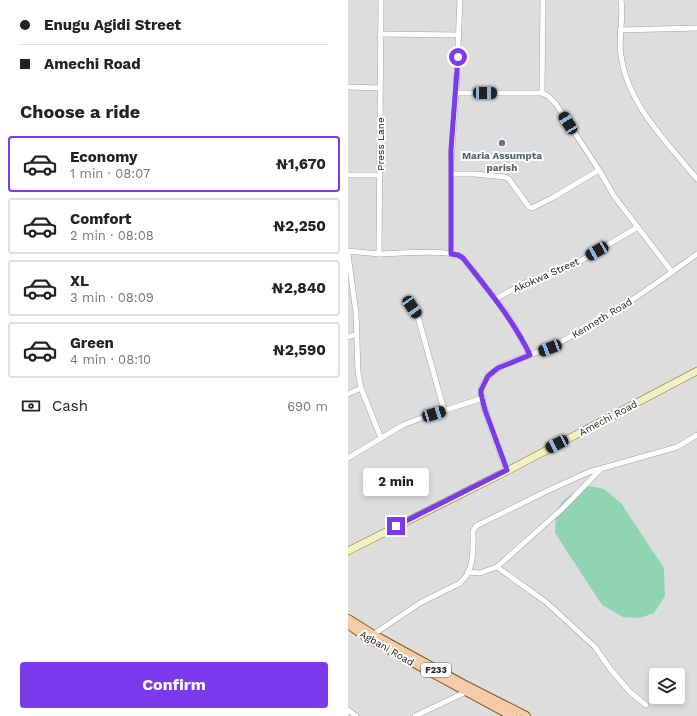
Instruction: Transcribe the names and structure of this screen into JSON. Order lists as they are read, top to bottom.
{
  "streets": {
    "main road": ["Amechi Road", "Agbani Road", "F233"],
    "street": ["Press Lane", "Akokwa Street", "Kenneth Road"]
  },
  "places": ["Maria Assumpta parish"],
  "page": {
    "banner": ["Enugu Agidi Street", "Amechi Road"],
    "heading": "Choose a ride",
    "list": [
      {
        "name": "Economy",
        "note": "1 min · 08:07",
        "value": "₦1,670"
      },
      {
        "name": "Comfort",
        "note": "2 min · 08:08",
        "value": "₦2,250"
      },
      {
        "name": "XL",
        "note": "3 min · 08:09",
        "value": "₦2,840"
      },
      {
        "name": "Green",
        "note": "4 min · 08:10",
        "value": "₦2,590"
      }
    ],
    "pay": ["Cash", "690 m"],
    "bubble": "2 min",
    "buttons": "Confirm"
  }
}
